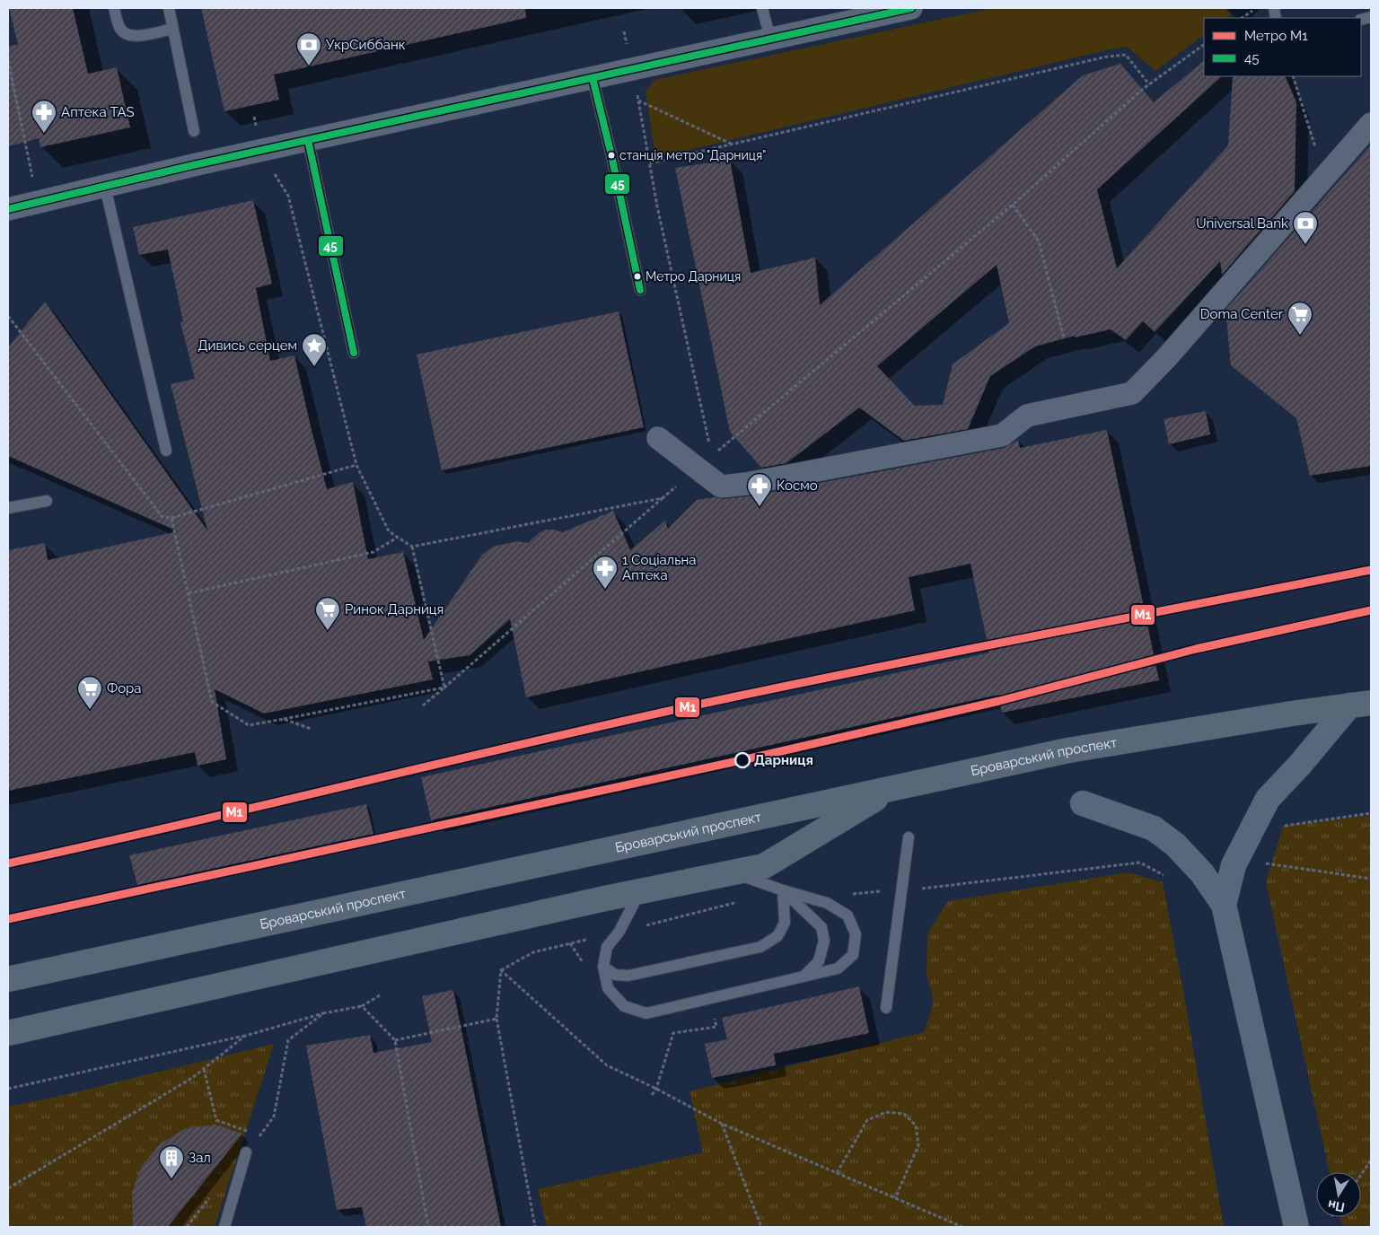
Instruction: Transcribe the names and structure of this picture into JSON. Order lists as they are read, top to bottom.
{
  "streets": {
    "main road": ["Броварський проспект"]
  },
  "places": {
    "bank": ["УкрСиббанк", "Universal Bank"],
    "pharmacy": ["Аптека TAS", "Космо", "1 Соціальна Аптека"],
    "other": ["станція метро \"Дарниця\"", "Метро Дарниця", "Дарниця"],
    "supermarket": ["Doma Center", "Ринок Дарниця", "Фора"],
    "place": ["Дивись серцем"],
    "building": ["Зал"]
  },
  "lines": ["transit line 45", "metro line M1"],
  "legend": ["Метро M1", "45"],
  "north": "bottom"
}
